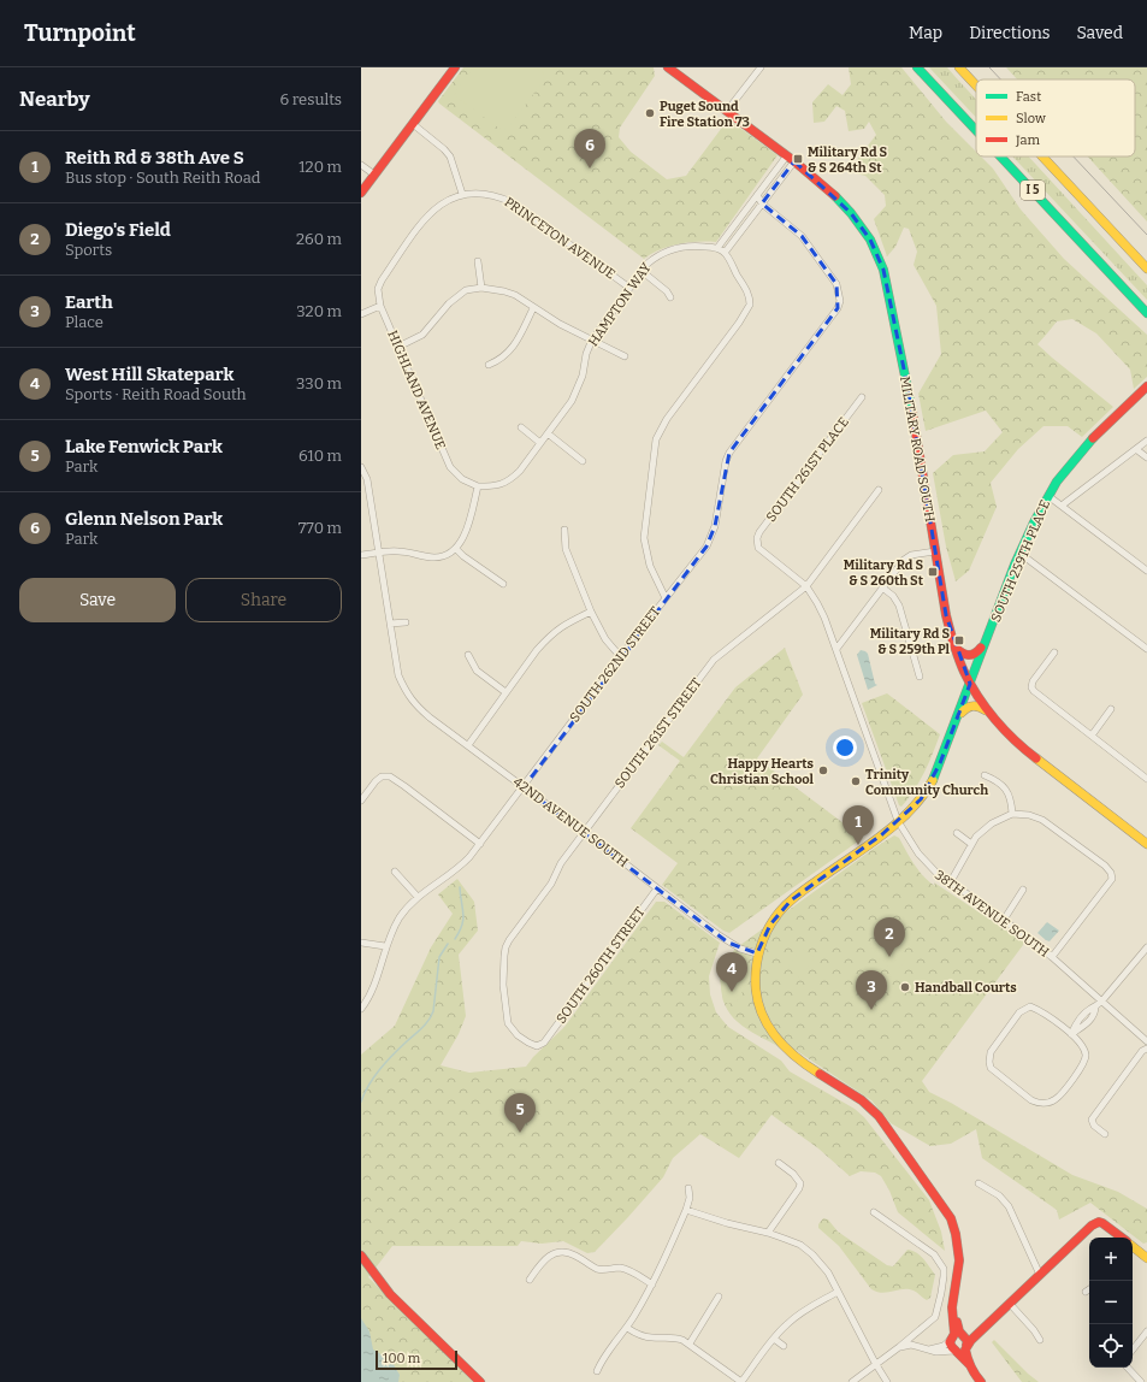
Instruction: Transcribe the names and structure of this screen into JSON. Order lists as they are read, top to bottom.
{
  "streets": {
    "main road": ["I 5", "MILITARY ROAD SOUTH", "SOUTH 259TH PLACE"],
    "street": [
      "PRINCETON AVENUE",
      "HAMPTON WAY",
      "HIGHLAND AVENUE",
      "SOUTH 261ST PLACE",
      "SOUTH 262ND STREET",
      "SOUTH 261ST STREET",
      "42ND AVENUE SOUTH",
      "38TH AVENUE SOUTH",
      "SOUTH 260TH STREET"
    ]
  },
  "crossings": [
    ["PRINCETON AVENUE", "HAMPTON WAY"],
    ["PRINCETON AVENUE", "HIGHLAND AVENUE"],
    ["HAMPTON WAY", "HIGHLAND AVENUE"],
    ["MILITARY ROAD SOUTH", "SOUTH 259TH PLACE"],
    ["SOUTH 261ST PLACE", "SOUTH 261ST STREET"],
    ["SOUTH 261ST PLACE", "38TH AVENUE SOUTH"],
    ["SOUTH 259TH PLACE", "42ND AVENUE SOUTH"],
    ["SOUTH 259TH PLACE", "38TH AVENUE SOUTH"],
    ["SOUTH 262ND STREET", "42ND AVENUE SOUTH"],
    ["SOUTH 261ST STREET", "42ND AVENUE SOUTH"],
    ["SOUTH 261ST STREET", "38TH AVENUE SOUTH"],
    ["SOUTH 261ST STREET", "SOUTH 260TH STREET"],
    ["42ND AVENUE SOUTH", "SOUTH 260TH STREET"]
  ],
  "places": {
    "other": [
      "Puget Sound Fire Station 73",
      "Happy Hearts Christian School",
      "Trinity Community Church",
      "Handball Courts"
    ],
    "transit": ["Military Rd S & S 264th St", "Military Rd S & S 260th St", "Military Rd S & S 259th Pl"]
  },
  "legend": ["Fast", "Slow", "Jam"],
  "scale_bar": "100 m",
  "page": {
    "header": "Turnpoint",
    "nav": ["Map", "Directions", "Saved"],
    "heading": ["Nearby", "6 results"],
    "pins": [
      "6",
      "1",
      "2",
      "4",
      "3",
      "5"
    ],
    "list": [
      {
        "mark": "1",
        "name": "Reith Rd & 38th Ave S",
        "note": "Bus stop · South Reith Road",
        "value": "120 m"
      },
      {
        "mark": "2",
        "name": "Diego's Field",
        "note": "Sports",
        "value": "260 m"
      },
      {
        "mark": "3",
        "name": "Earth",
        "note": "Place",
        "value": "320 m"
      },
      {
        "mark": "4",
        "name": "West Hill Skatepark",
        "note": "Sports · Reith Road South",
        "value": "330 m"
      },
      {
        "mark": "5",
        "name": "Lake Fenwick Park",
        "note": "Park",
        "value": "610 m"
      },
      {
        "mark": "6",
        "name": "Glenn Nelson Park",
        "note": "Park",
        "value": "770 m"
      }
    ],
    "buttons": ["Save", "Share"],
    "map_buttons": ["+", "−"],
    "scale": "100 m"
  }
}
